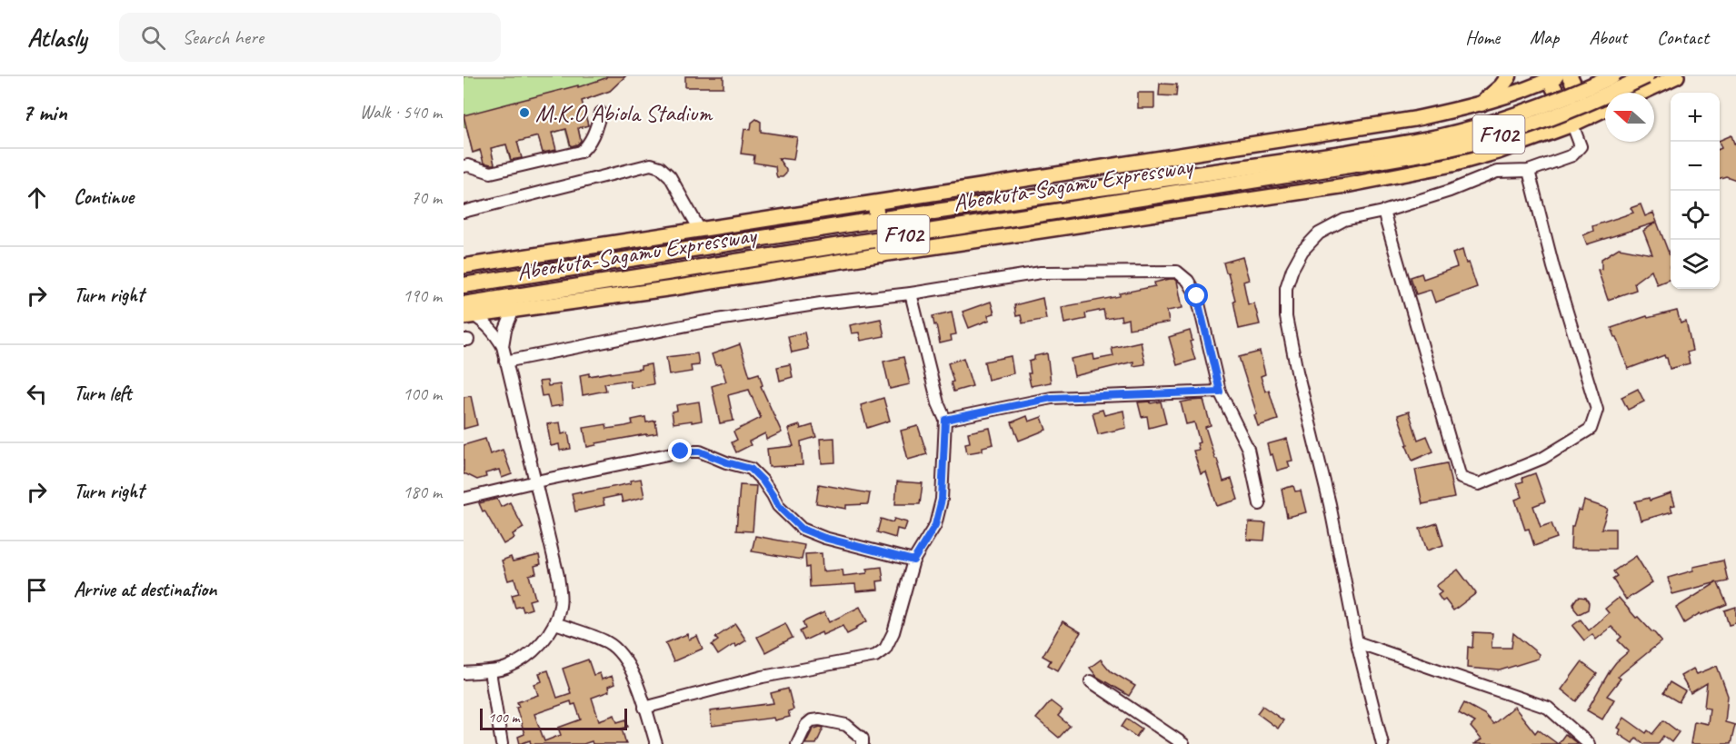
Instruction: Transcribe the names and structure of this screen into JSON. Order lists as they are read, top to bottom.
{
  "streets": {
    "highway": ["F102", "Abeokuta-Sagamu Expressway"]
  },
  "places": ["M.K.O Abiola Stadium"],
  "scale_bar": "100 m",
  "north": "left",
  "page": {
    "header": "Atlasly",
    "search": "Search here",
    "nav": [
      "Home",
      "Map",
      "About",
      "Contact"
    ],
    "heading": ["7 min", "Walk · 540 m"],
    "map_buttons": ["+", "−"],
    "list": [
      ["Continue", "70 m"],
      ["Turn right", "190 m"],
      ["Turn left", "100 m"],
      ["Turn right", "180 m"],
      "Arrive at destination"
    ],
    "scale": "100 m"
  }
}
